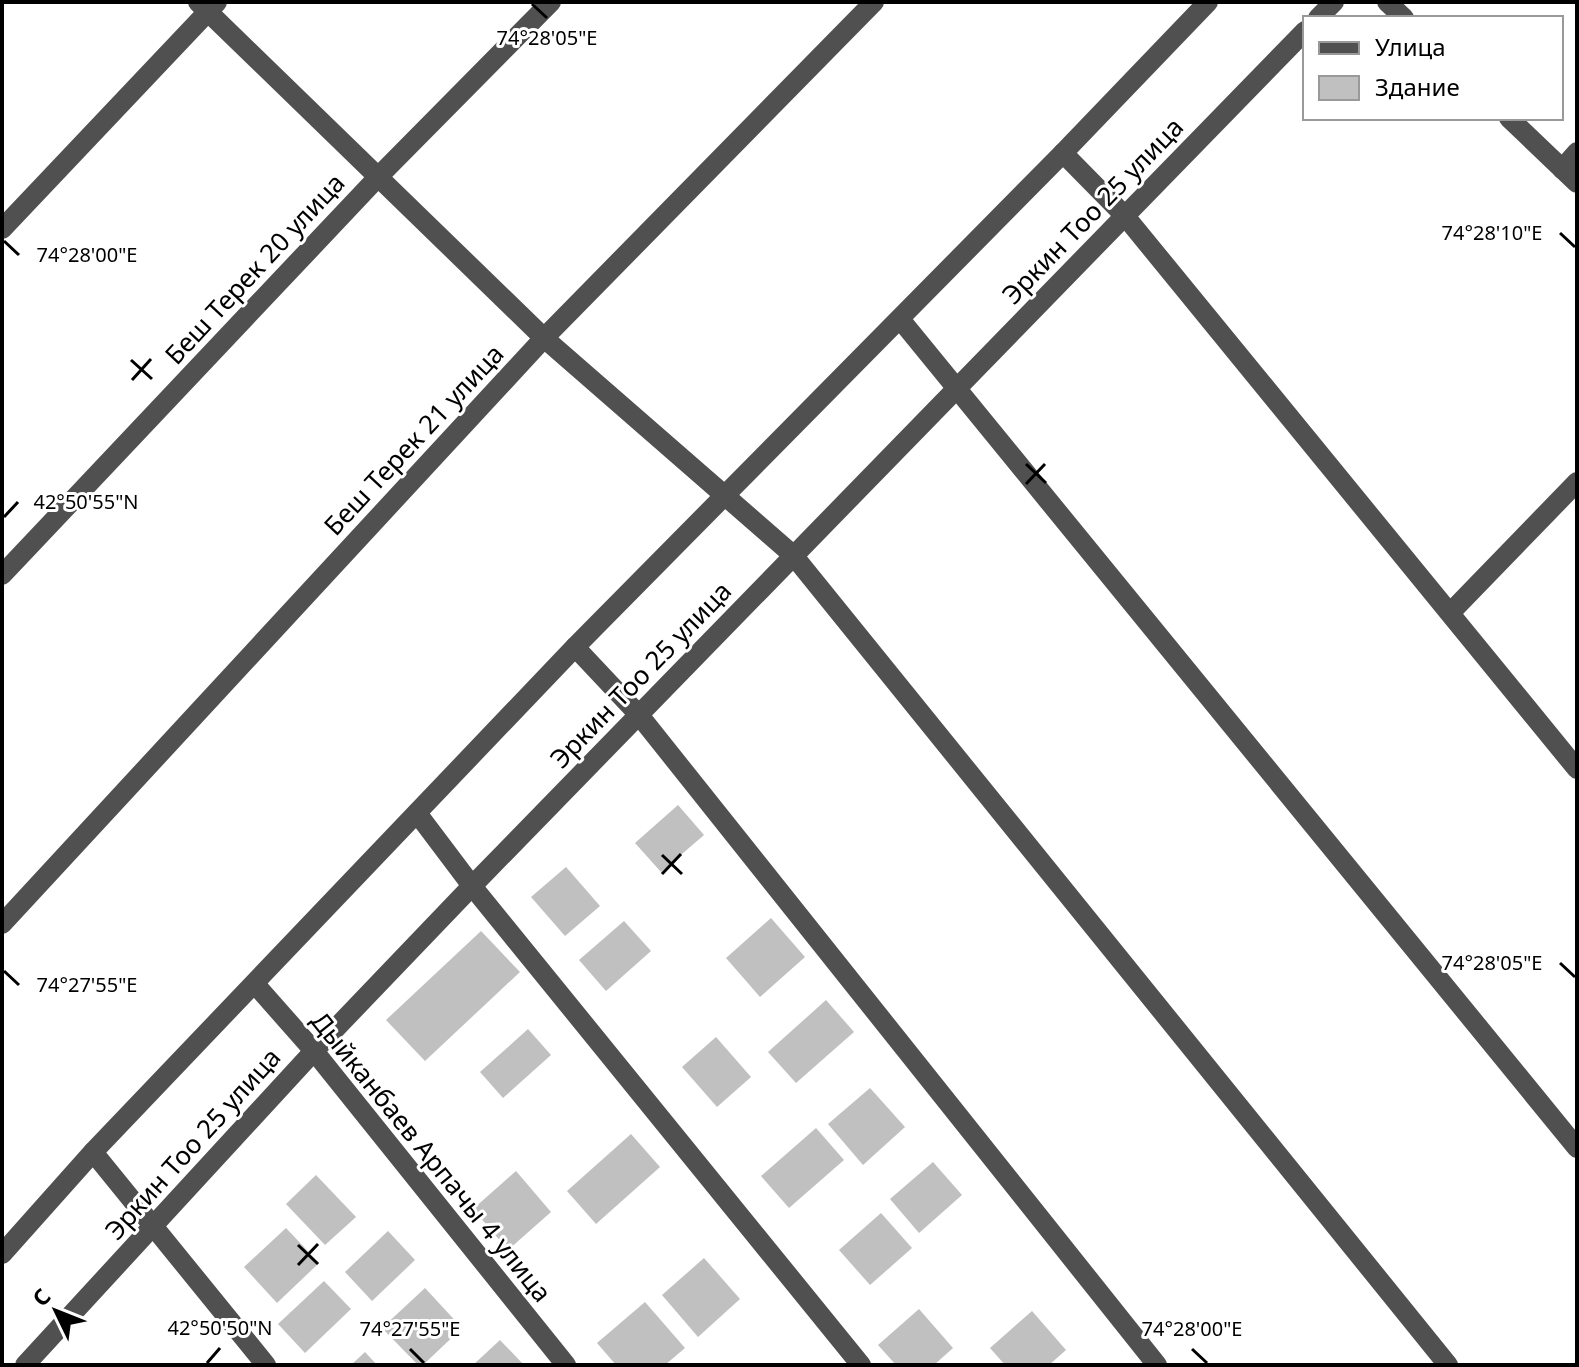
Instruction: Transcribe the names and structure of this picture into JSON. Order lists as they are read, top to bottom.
{
  "streets": {
    "street": [
      "Эркин Тоо 25 улица",
      "Беш Терек 20 улица",
      "Беш Терек 21 улица",
      "Дыйканбаев Арпачы 4 улица"
    ]
  },
  "crossings": [
    ["Эркин Тоо 25 улица", "Дыйканбаев Арпачы 4 улица"]
  ],
  "legend": ["Улица", "Здание"],
  "north": "top left",
  "coordinates": [
    "74°28'05\"E",
    "74°28'10\"E",
    "74°28'00\"E",
    "42°50'55\"N",
    "74°27'55\"E",
    "42°50'50\"N"
  ]
}
